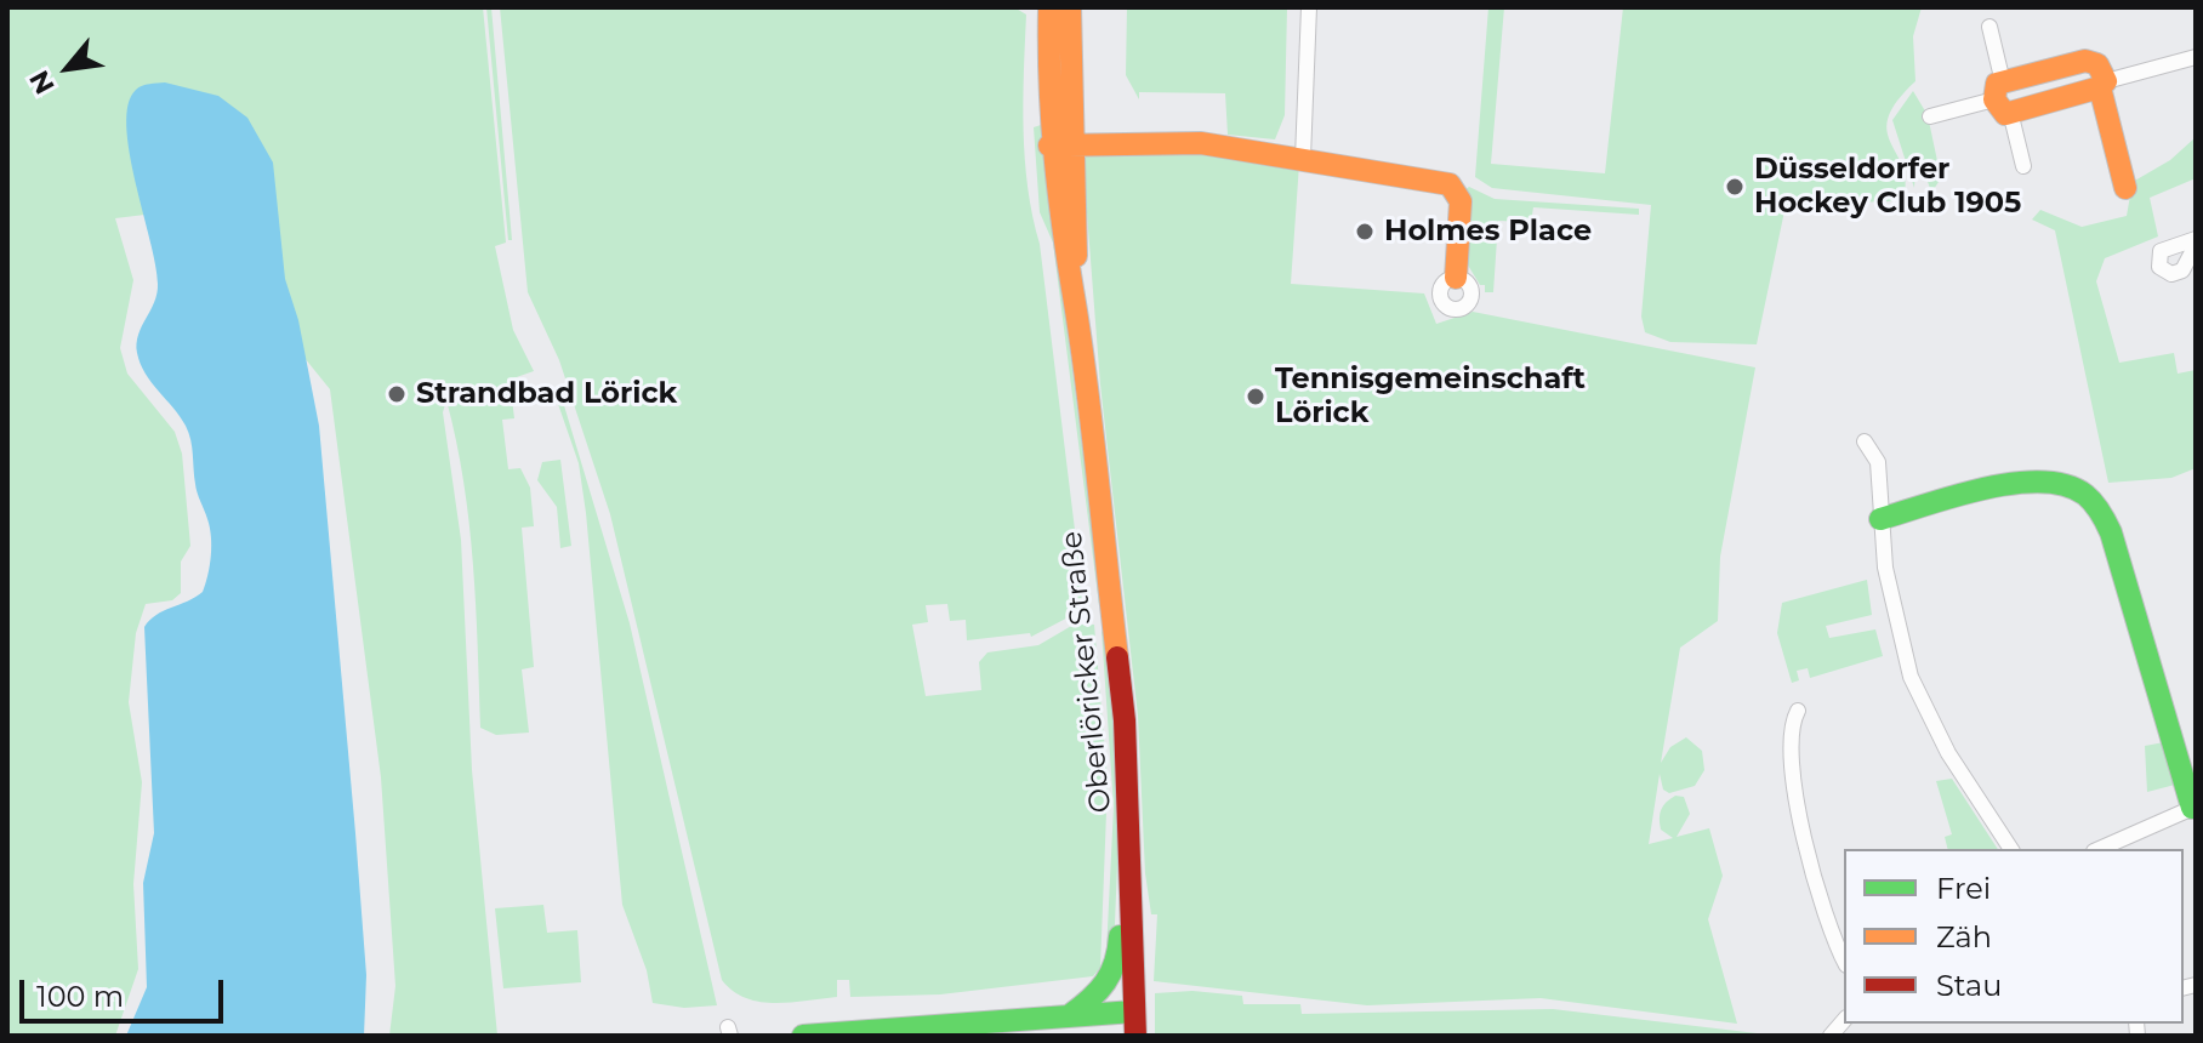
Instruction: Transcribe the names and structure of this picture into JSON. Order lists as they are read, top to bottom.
{
  "streets": {
    "street": ["Oberlöricker Straße"]
  },
  "places": [
    "Düsseldorfer Hockey Club 1905",
    "Holmes Place",
    "Strandbad Lörick",
    "Tennisgemeinschaft Lörick"
  ],
  "legend": ["Frei", "Zäh", "Stau"],
  "scale_bar": "100 m",
  "north": "bottom left"
}
